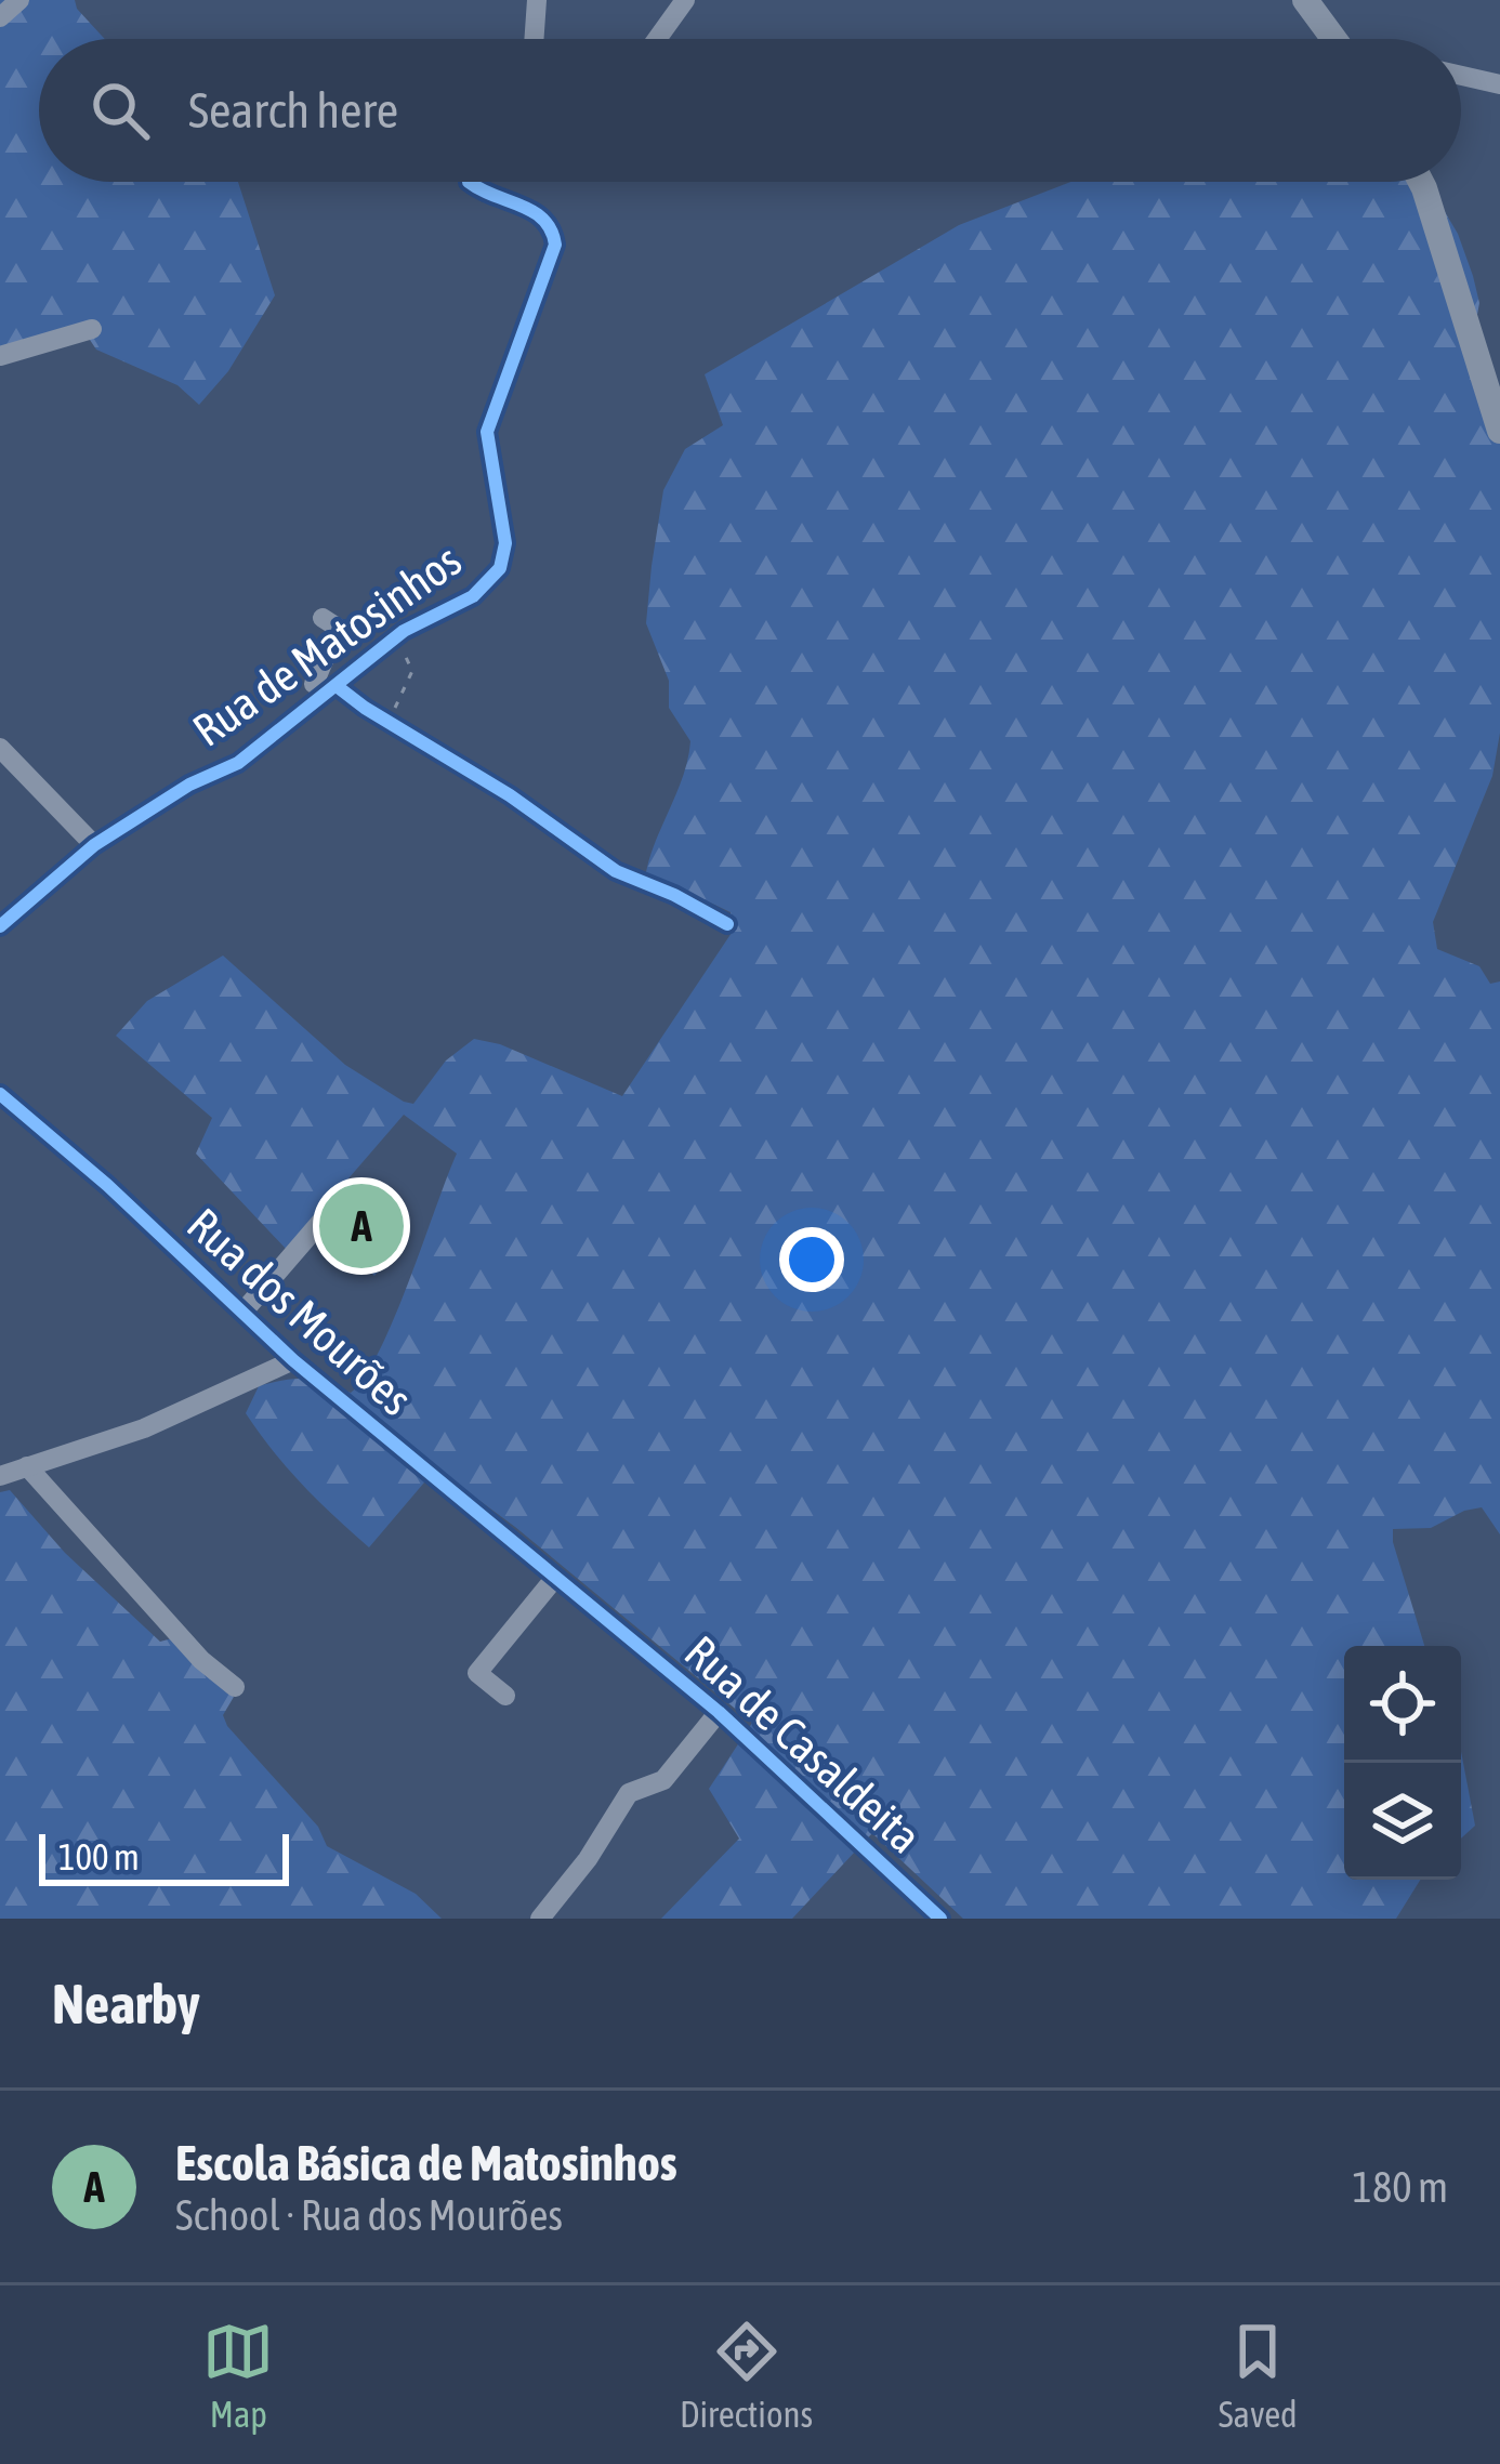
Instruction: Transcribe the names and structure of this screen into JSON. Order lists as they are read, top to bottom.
{
  "streets": {
    "street": ["Rua de Matosinhos", "Rua dos Mourões", "Rua de Casaldeita"]
  },
  "crossings": [
    ["Rua dos Mourões", "Rua de Casaldeita"]
  ],
  "scale_bar": "100 m",
  "page": {
    "search": "Search here",
    "pins": "A",
    "scale": "100 m",
    "heading": "Nearby",
    "list": [
      {
        "mark": "A",
        "name": "Escola Básica de Matosinhos",
        "note": "School · Rua dos Mourões",
        "value": "180 m"
      }
    ],
    "nav": ["Map", "Directions", "Saved"]
  }
}
